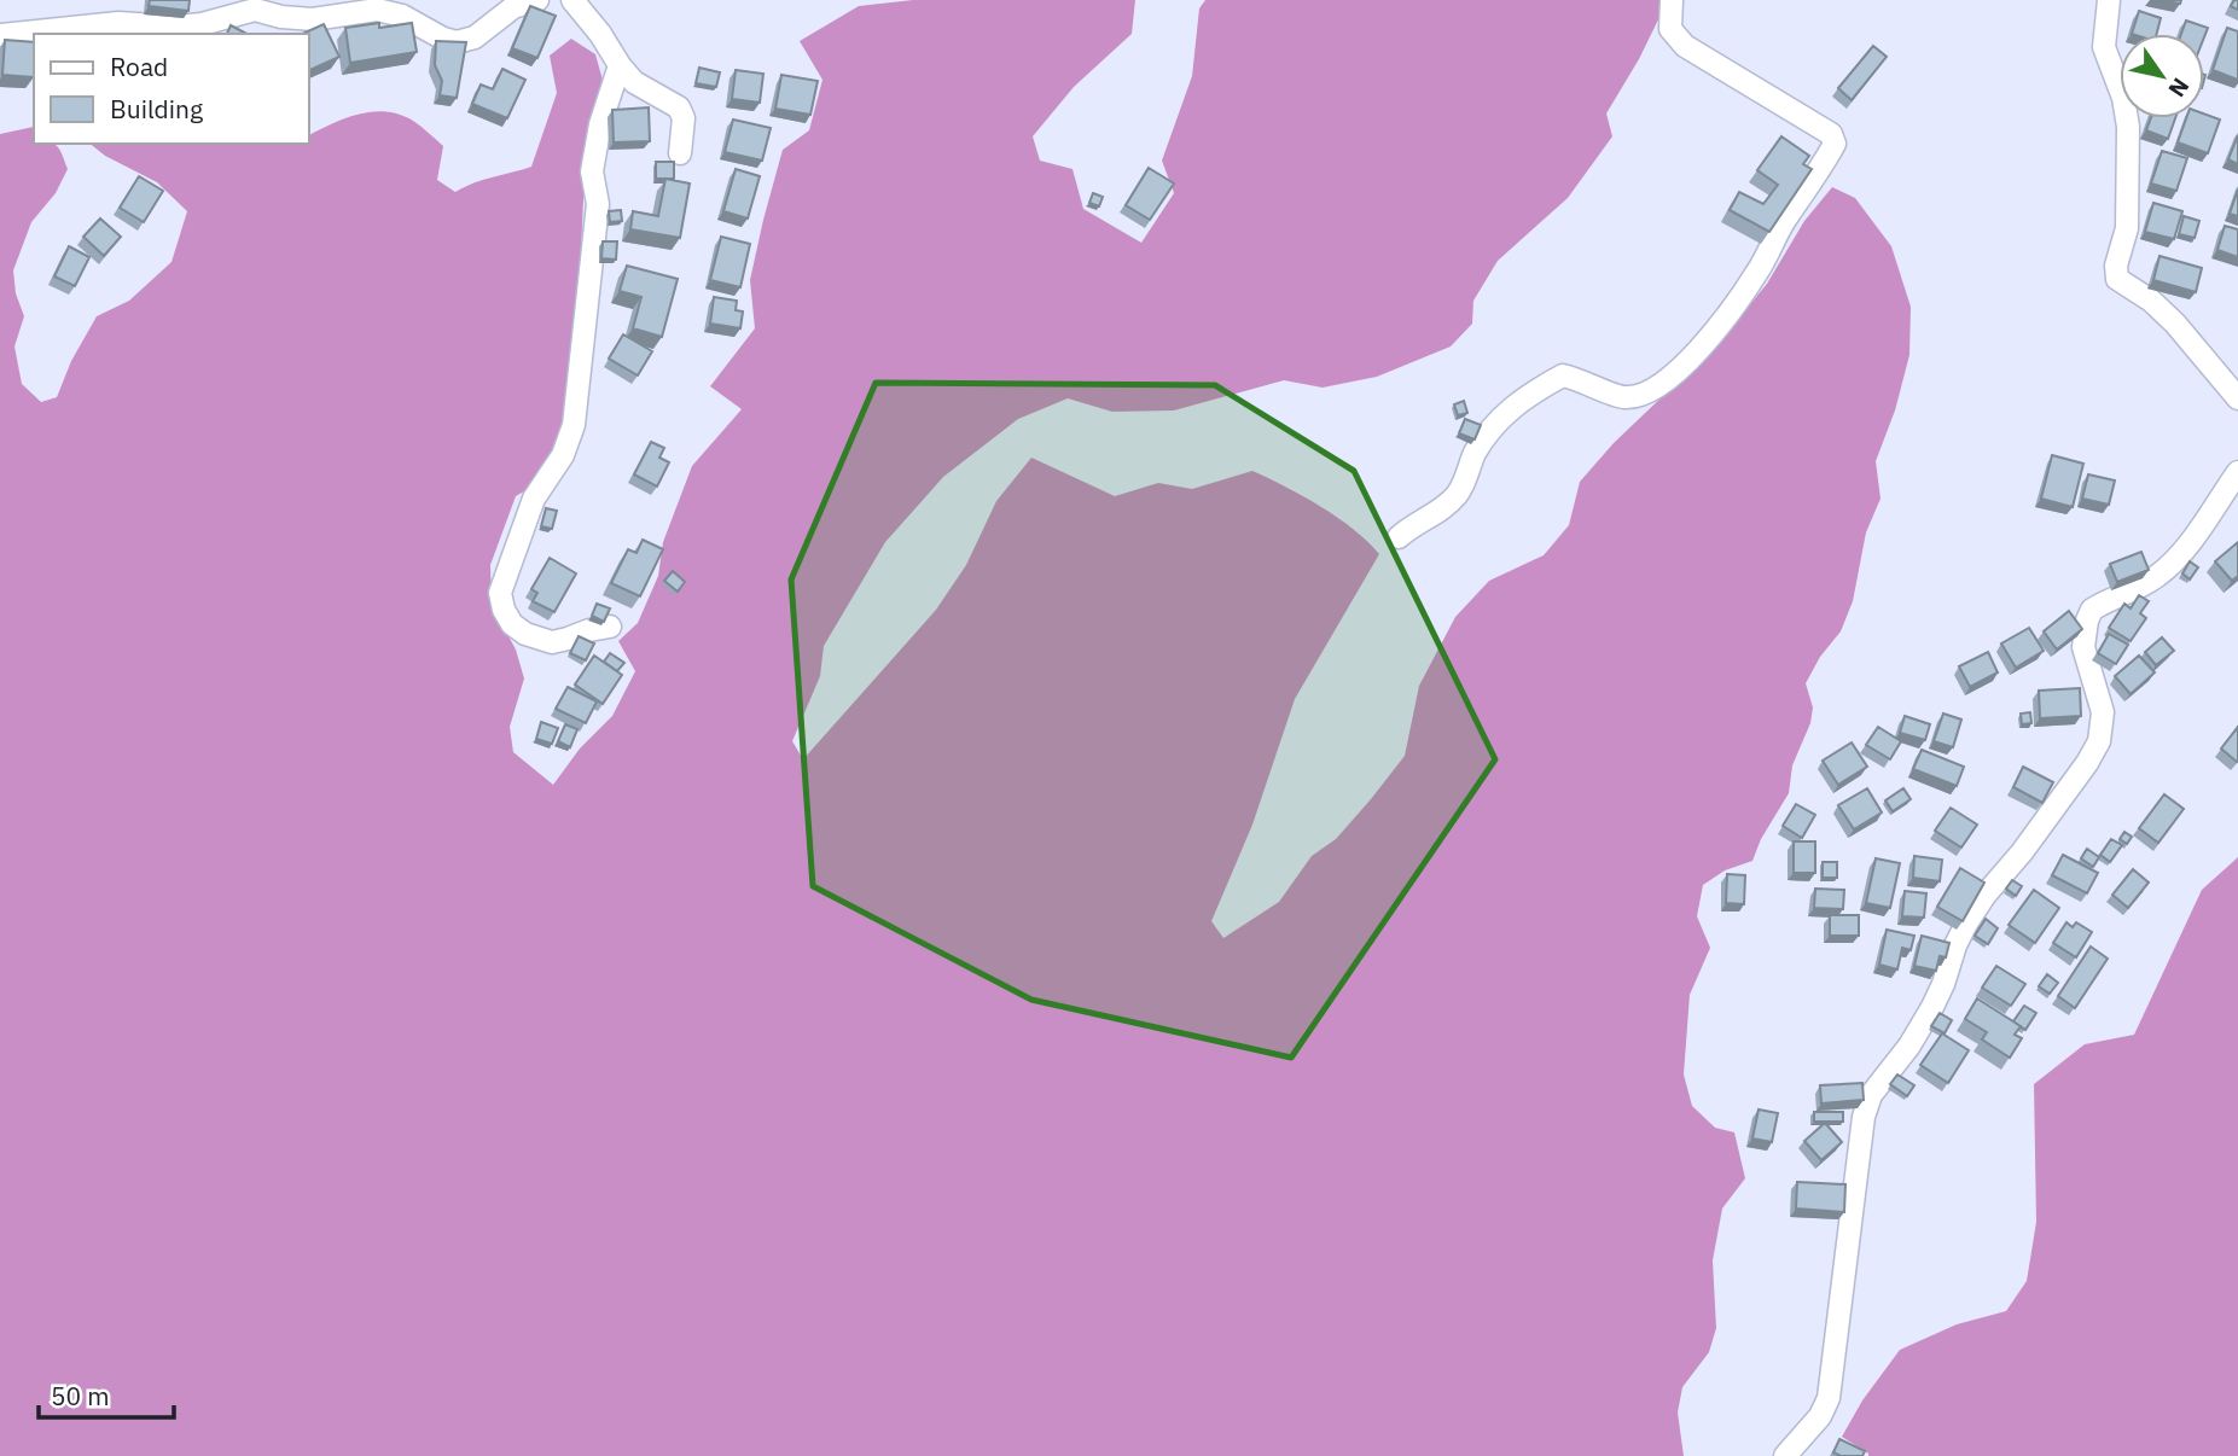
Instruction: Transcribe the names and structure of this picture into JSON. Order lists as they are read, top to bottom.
{
  "legend": ["Road", "Building"],
  "scale_bar": "50 m",
  "north": "bottom right"
}
